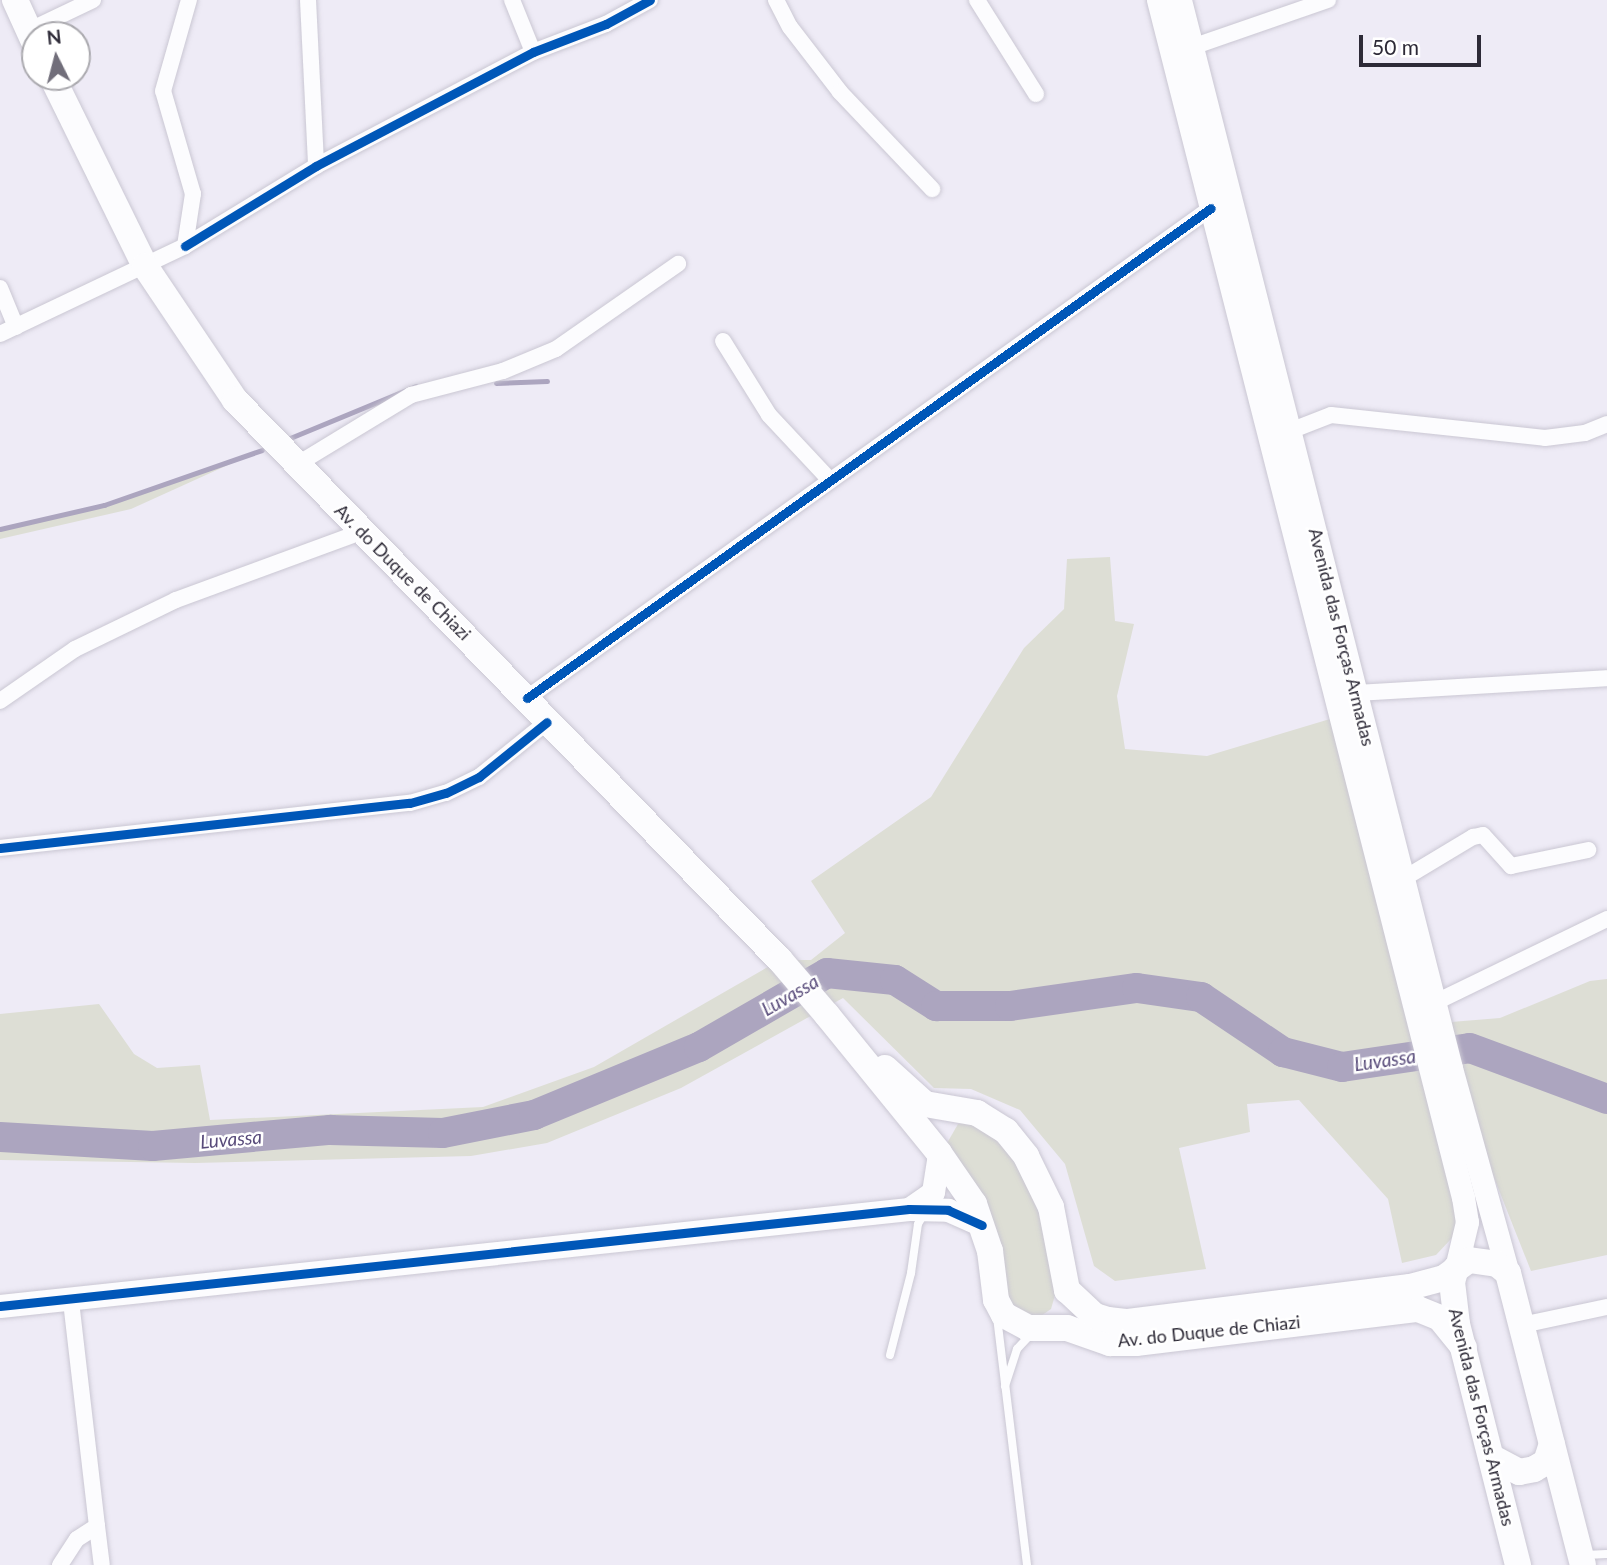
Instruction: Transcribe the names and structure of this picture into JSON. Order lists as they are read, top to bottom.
{
  "streets": {
    "main road": ["Av. do Duque de Chiazi", "Avenida das Forças Armadas"]
  },
  "crossings": [
    ["Av. do Duque de Chiazi", "Avenida das Forças Armadas"]
  ],
  "water": ["Luvassa"],
  "scale_bar": "50 m",
  "north": "top"
}
